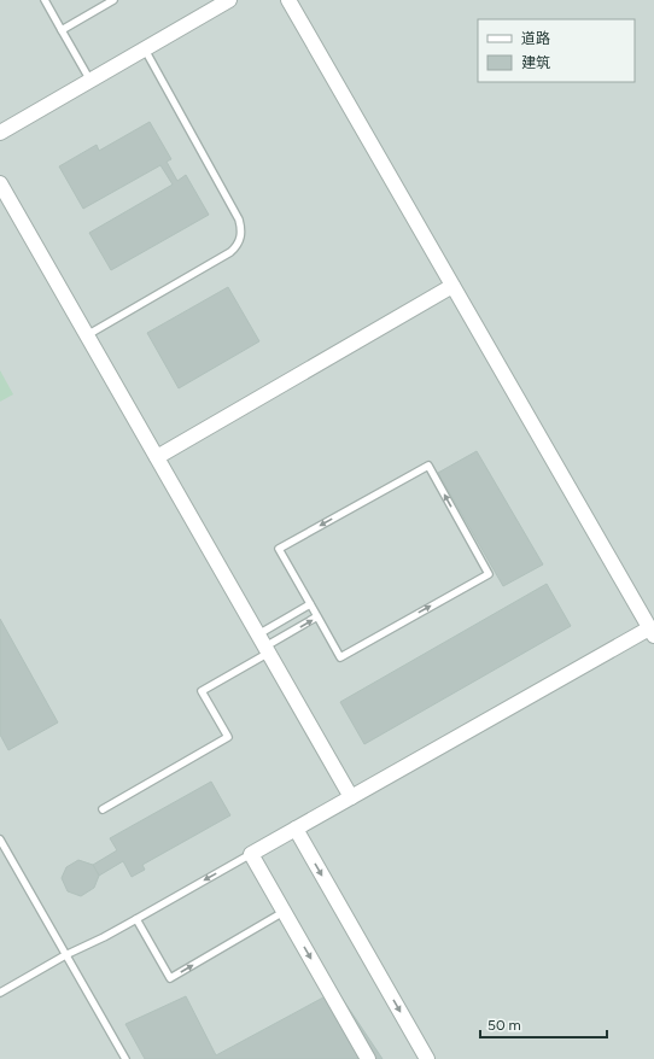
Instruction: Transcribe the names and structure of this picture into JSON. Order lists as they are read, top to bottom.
{
  "legend": ["道路", "建筑"],
  "scale_bar": "50 m"
}
